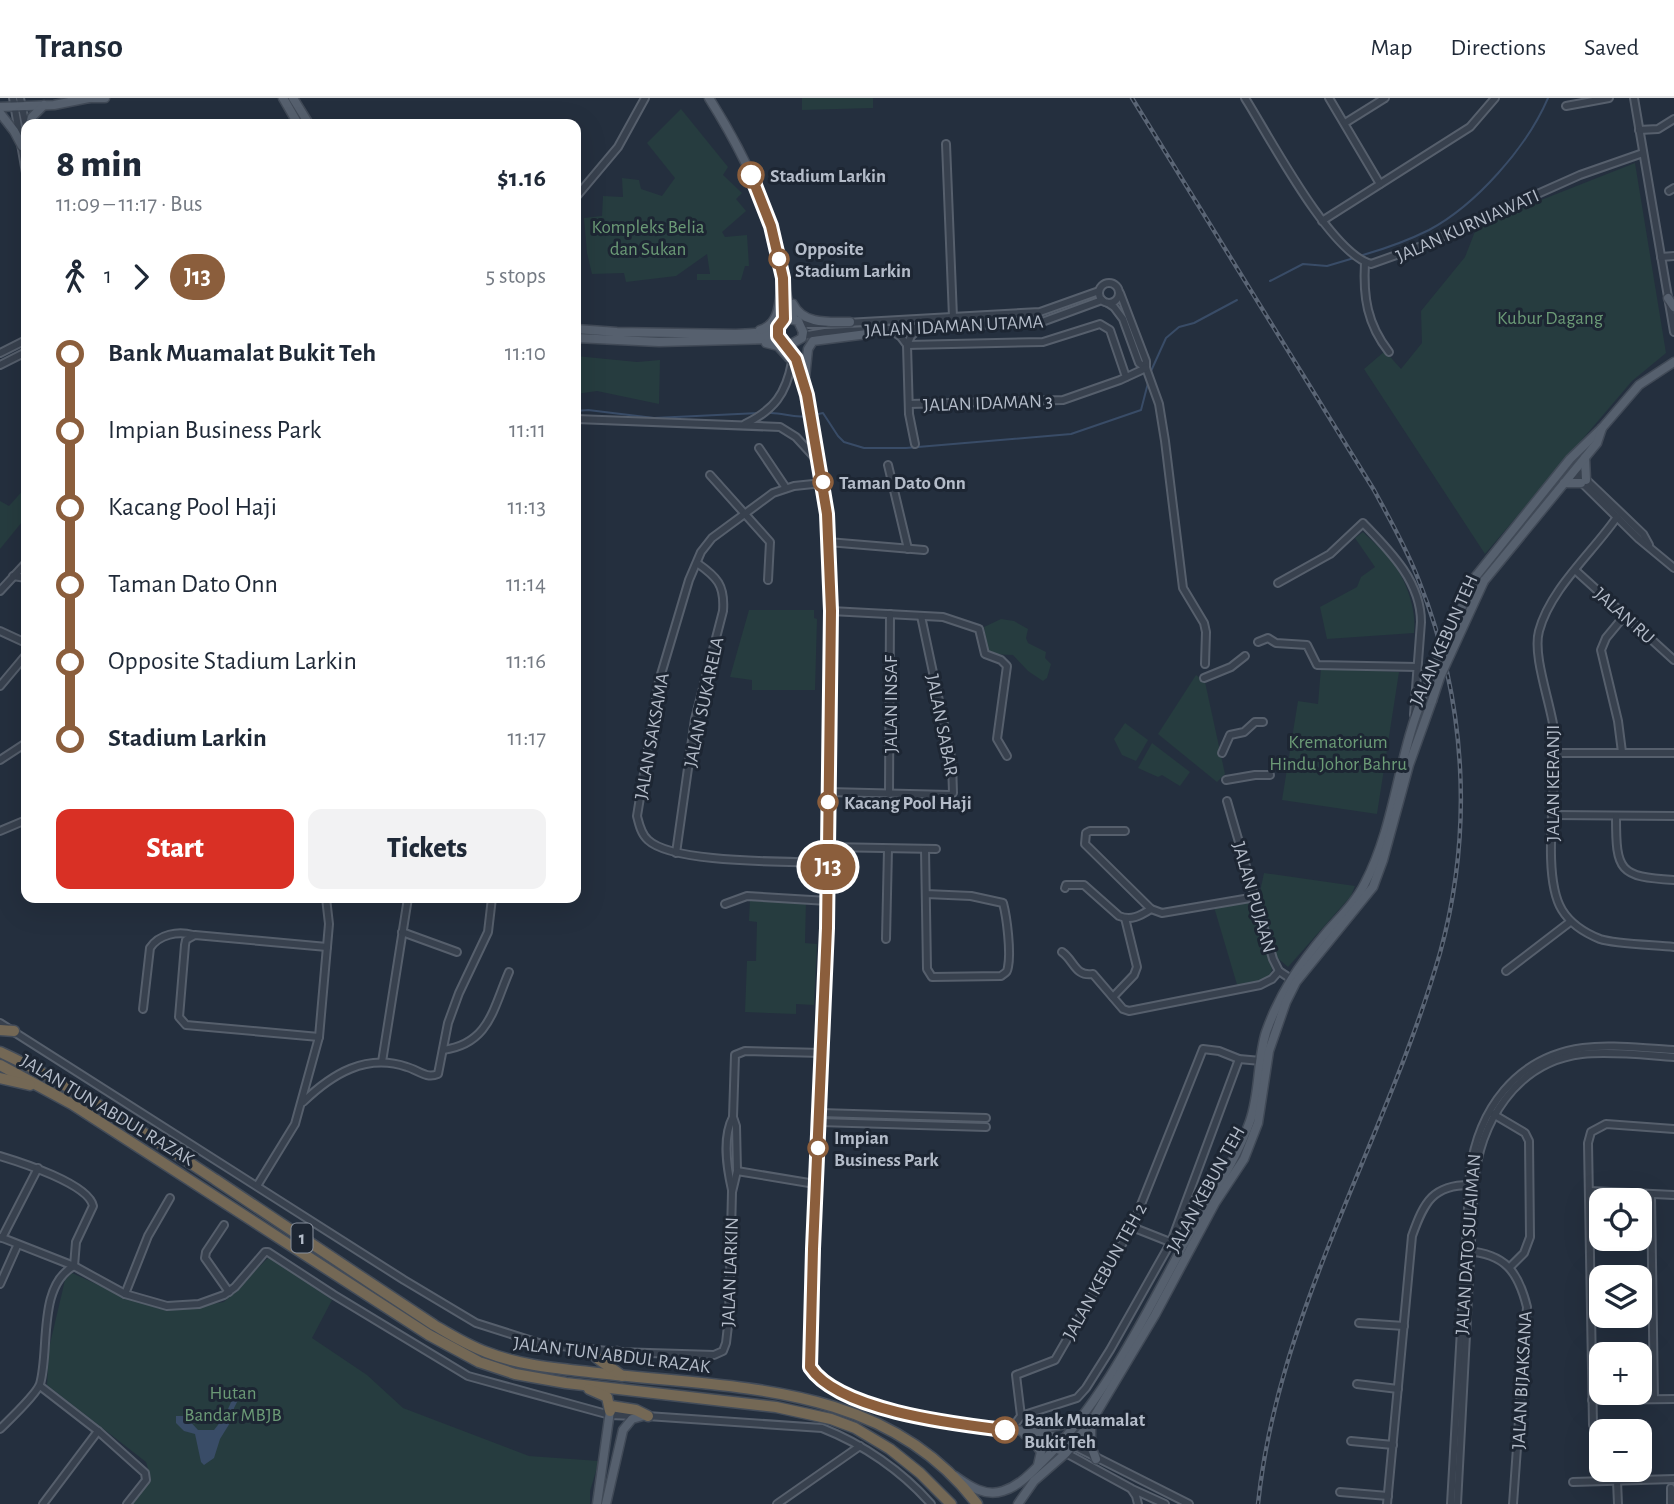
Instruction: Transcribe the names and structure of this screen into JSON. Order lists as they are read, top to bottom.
{
  "streets": {
    "highway": ["JALAN TUN ABDUL RAZAK", "1"],
    "main road": ["JALAN KEBUN TEH"],
    "street": [
      "JALAN KURNIAWATI",
      "JALAN IDAMAN UTAMA",
      "JALAN IDAMAN 3",
      "JALAN RU",
      "JALAN SUKARELA",
      "JALAN INSAF",
      "JALAN SABAR",
      "JALAN SAKSAMA",
      "JALAN KERANJI",
      "JALAN PUJAAN",
      "JALAN DATO SULAIMAN",
      "JALAN KEBUN TEH 2",
      "JALAN LARKIN",
      "JALAN BIJAKSANA"
    ]
  },
  "crossings": [
    ["JALAN RU", "JALAN KERANJI"],
    ["JALAN KEBUN TEH", "JALAN PUJAAN"],
    ["JALAN KEBUN TEH", "JALAN TUN ABDUL RAZAK"],
    ["JALAN SUKARELA", "JALAN SAKSAMA"],
    ["JALAN INSAF", "JALAN SABAR"]
  ],
  "parks": [
    "Kompleks Belia dan Sukan",
    "Kubur Dagang",
    "Krematorium Hindu Johor Bahru",
    "Hutan Bandar MBJB"
  ],
  "places": [
    "Stadium Larkin",
    "Opposite Stadium Larkin",
    "Taman Dato Onn",
    "Kacang Pool Haji",
    "Impian Business Park",
    "Bank Muamalat Bukit Teh"
  ],
  "lines": ["bus line J13"],
  "page": {
    "header": "Transo",
    "nav": ["Map", "Directions", "Saved"],
    "on_map": "J13",
    "heading": ["8 min", "11:09 – 11:17 · Bus", "$1.16"],
    "legs": ["1", "J13", "5 stops"],
    "list": [
      {
        "name": "Bank Muamalat Bukit Teh",
        "value": "11:10"
      },
      {
        "name": "Impian Business Park",
        "value": "11:11"
      },
      {
        "name": "Kacang Pool Haji",
        "value": "11:13"
      },
      {
        "name": "Taman Dato Onn",
        "value": "11:14"
      },
      {
        "name": "Opposite Stadium Larkin",
        "value": "11:16"
      },
      {
        "name": "Stadium Larkin",
        "value": "11:17"
      }
    ],
    "buttons": ["Start", "Tickets"],
    "map_buttons": ["+", "−"]
  }
}
